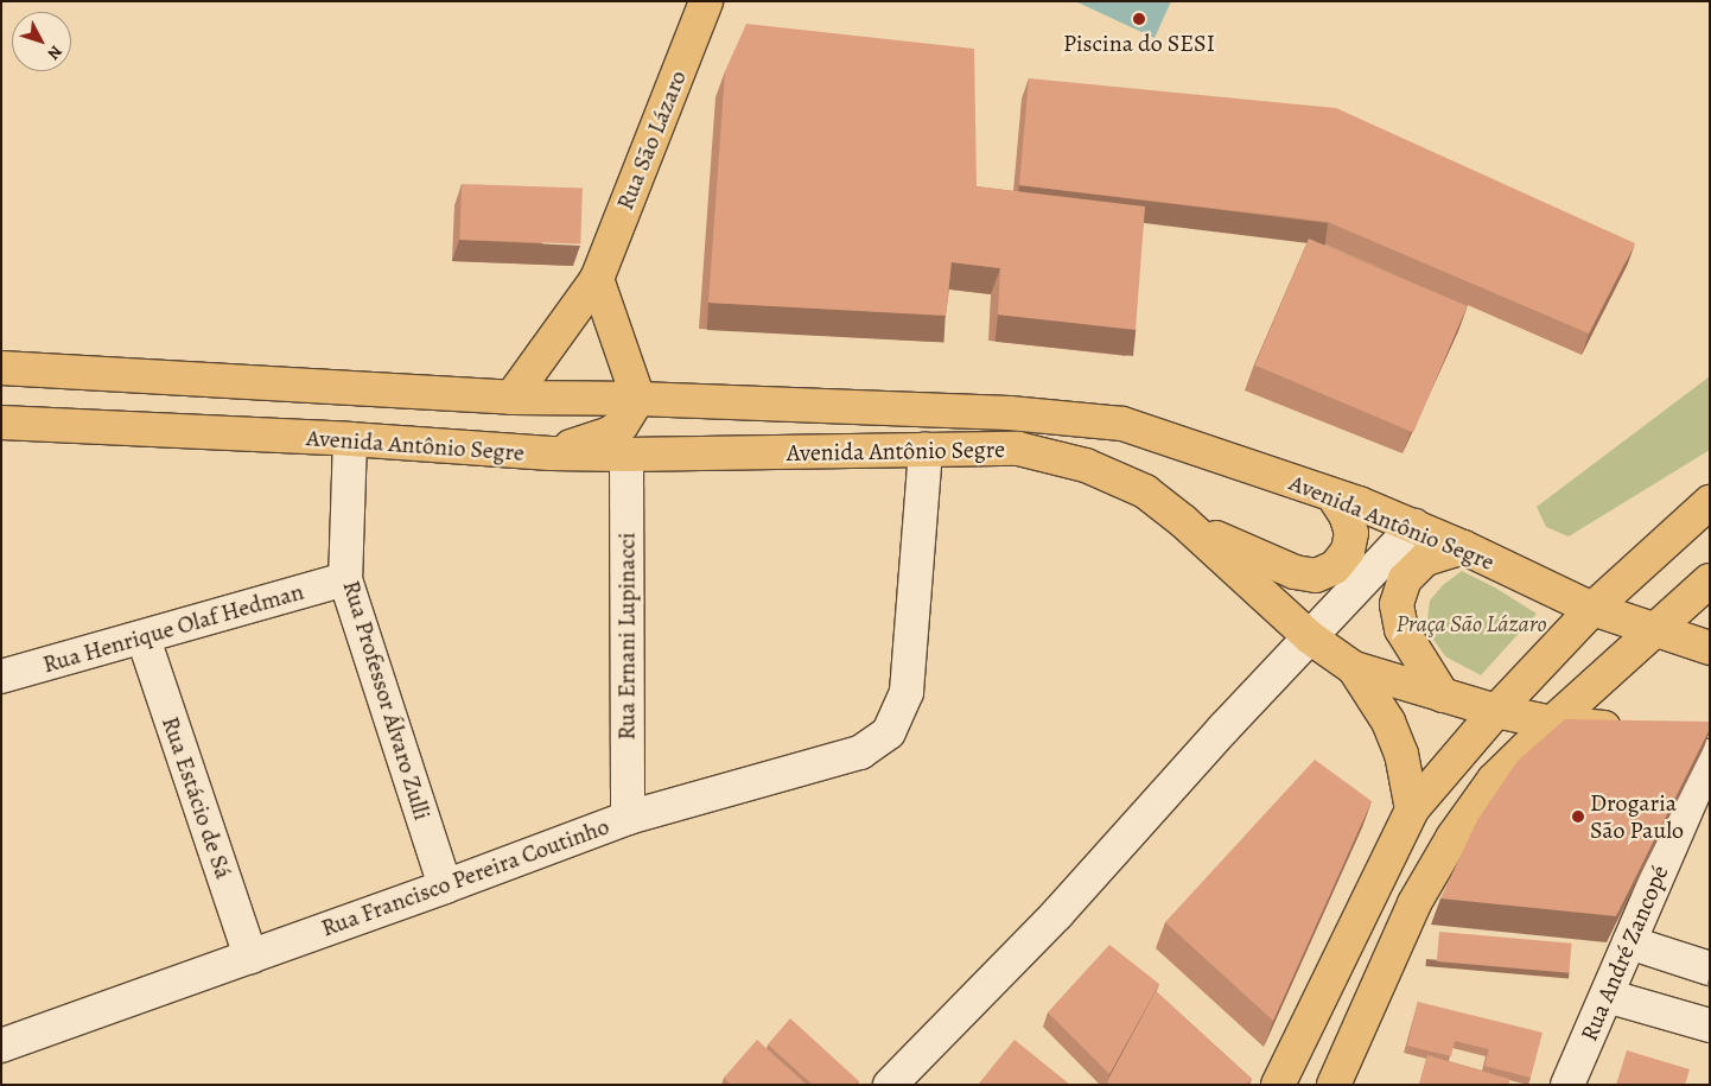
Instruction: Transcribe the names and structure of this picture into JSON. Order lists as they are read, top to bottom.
{
  "streets": {
    "main road": ["Rua São Lázaro", "Avenida Antônio Segre"],
    "street": [
      "Rua Henrique Olaf Hedman",
      "Rua Ernani Lupinacci",
      "Rua Professor Álvaro Zulli",
      "Rua Estácio de Sá",
      "Rua Francisco Pereira Coutinho",
      "Rua André Zancopé"
    ]
  },
  "crossings": [
    ["Rua São Lázaro", "Avenida Antônio Segre"],
    ["Avenida Antônio Segre", "Rua Ernani Lupinacci"],
    ["Avenida Antônio Segre", "Rua Professor Álvaro Zulli"],
    ["Avenida Antônio Segre", "Rua Francisco Pereira Coutinho"],
    ["Rua Henrique Olaf Hedman", "Rua Professor Álvaro Zulli"],
    ["Rua Henrique Olaf Hedman", "Rua Estácio de Sá"],
    ["Rua Ernani Lupinacci", "Rua Francisco Pereira Coutinho"],
    ["Rua Professor Álvaro Zulli", "Rua Francisco Pereira Coutinho"],
    ["Rua Estácio de Sá", "Rua Francisco Pereira Coutinho"]
  ],
  "parks": ["Praça São Lázaro"],
  "places": ["Piscina do SESI", "Drogaria São Paulo"],
  "north": "bottom right"
}
